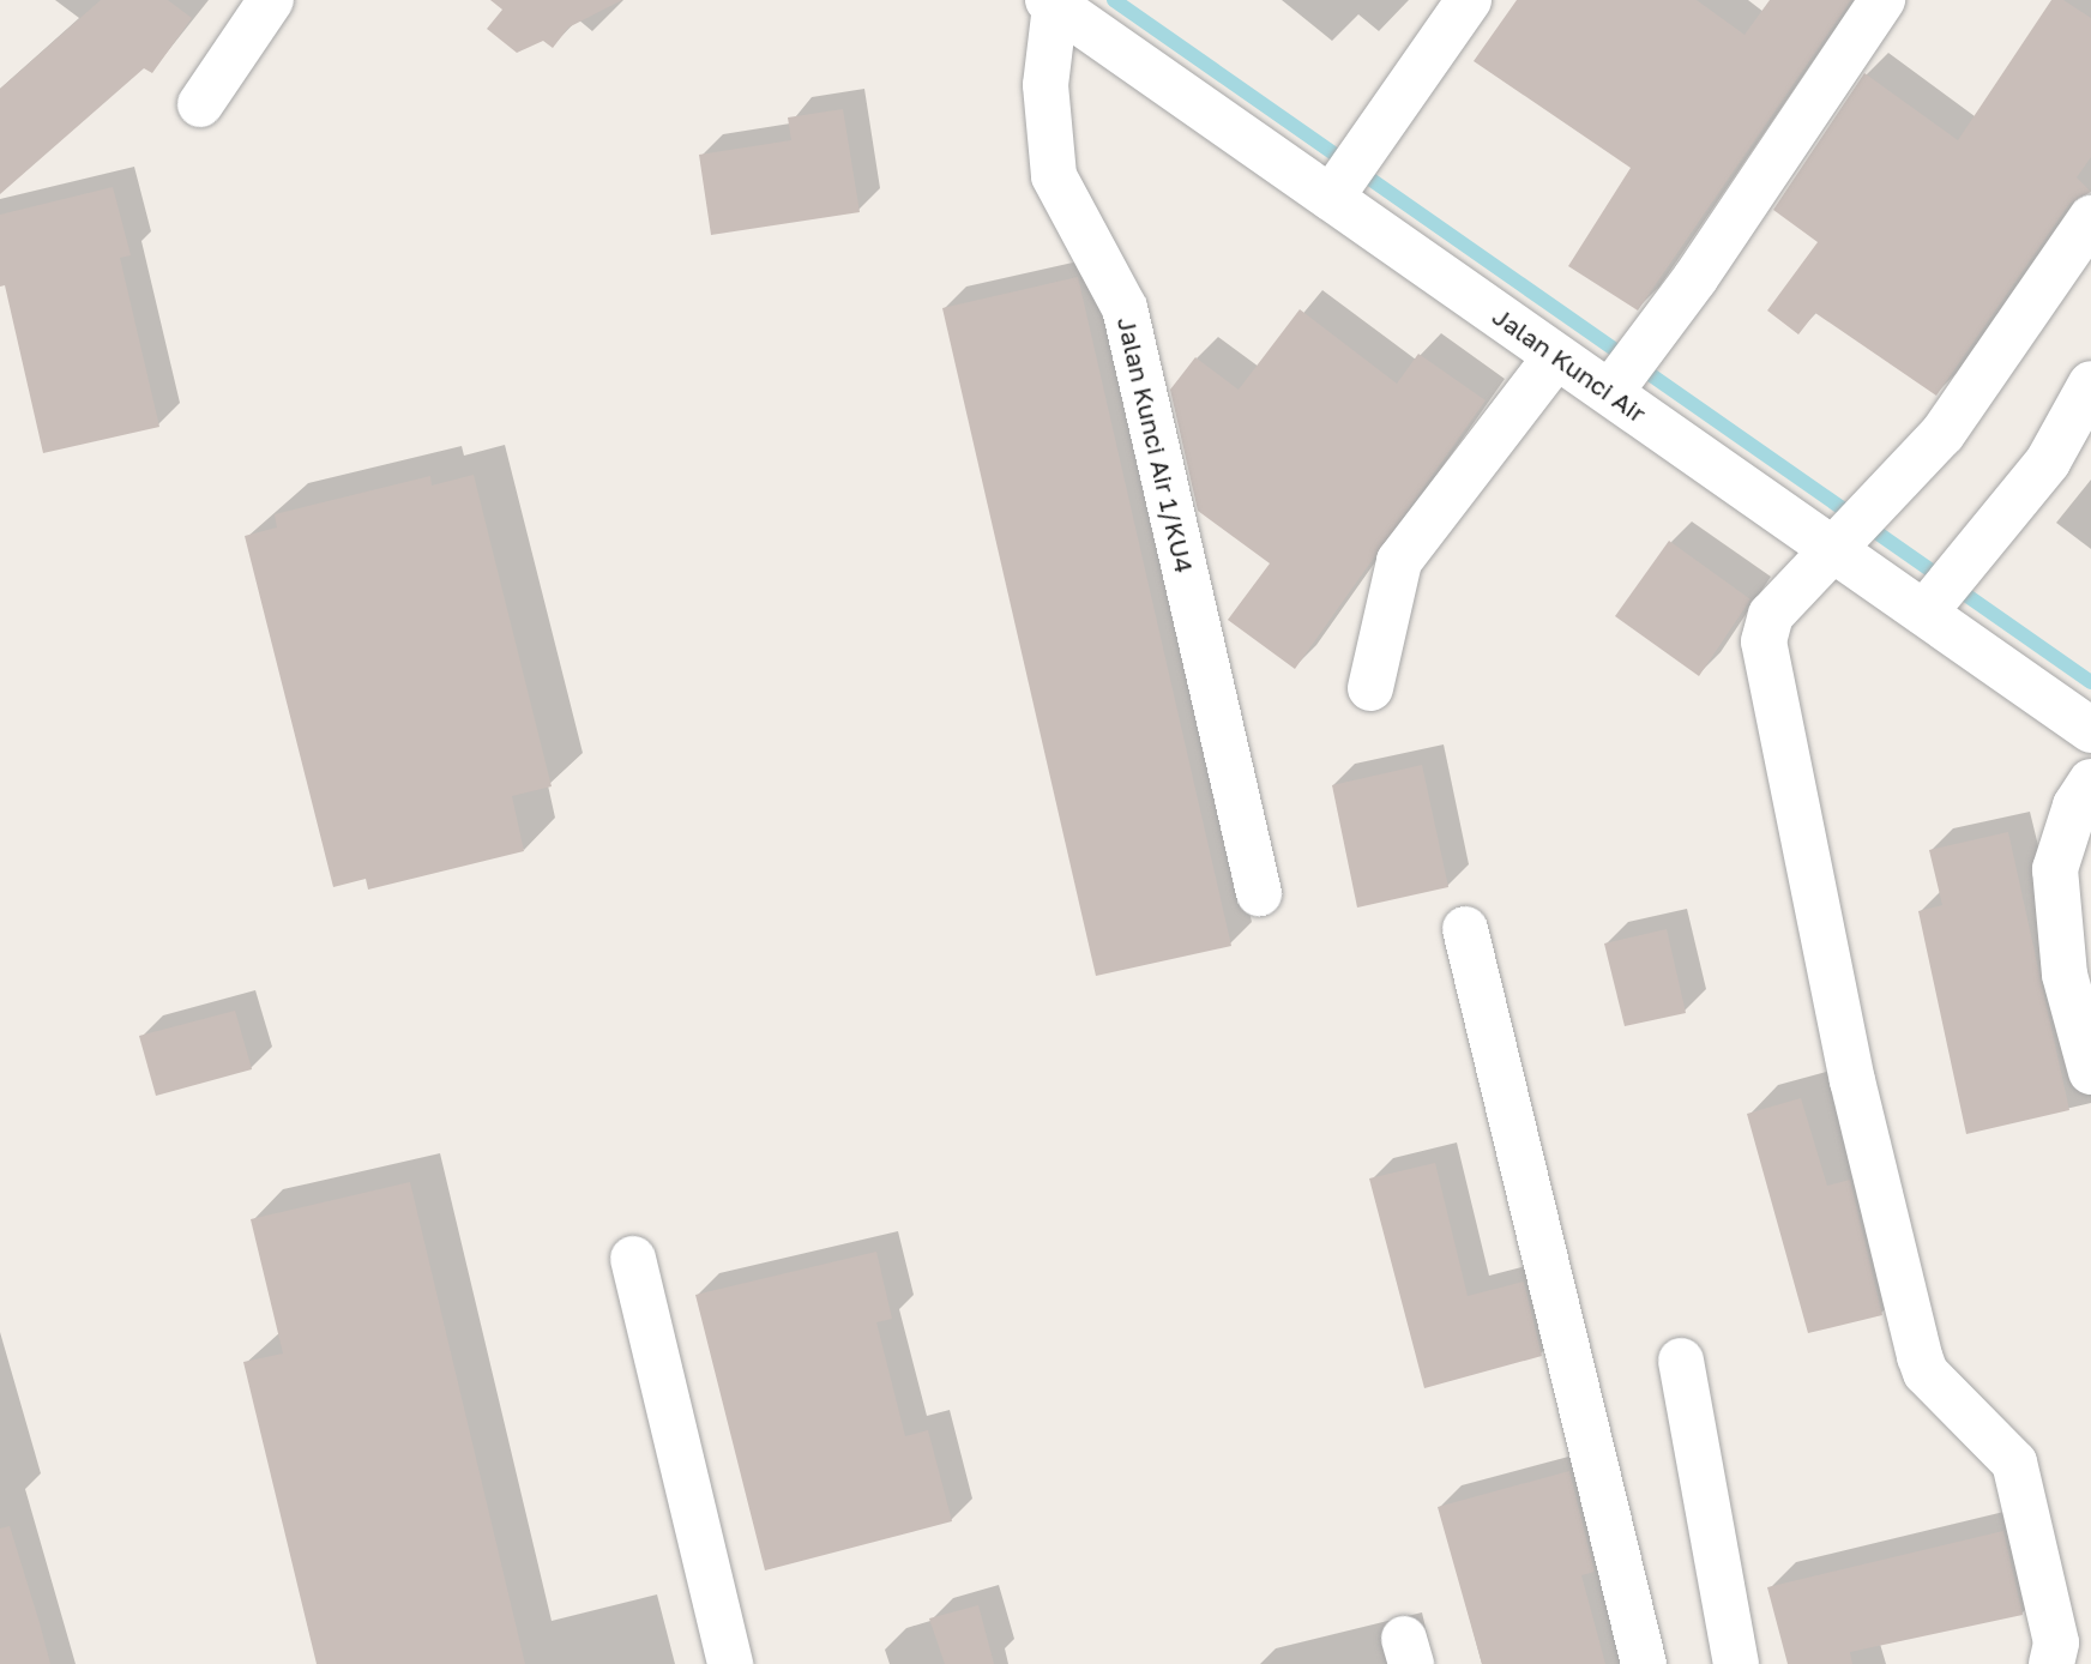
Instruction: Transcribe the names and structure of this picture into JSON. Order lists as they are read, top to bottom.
{
  "streets": {
    "street": ["Jalan Kunci Air", "Jalan Kunci Air 1/KU4"]
  },
  "crossings": [
    ["Jalan Kunci Air", "Jalan Kunci Air 1/KU4"]
  ]
}
